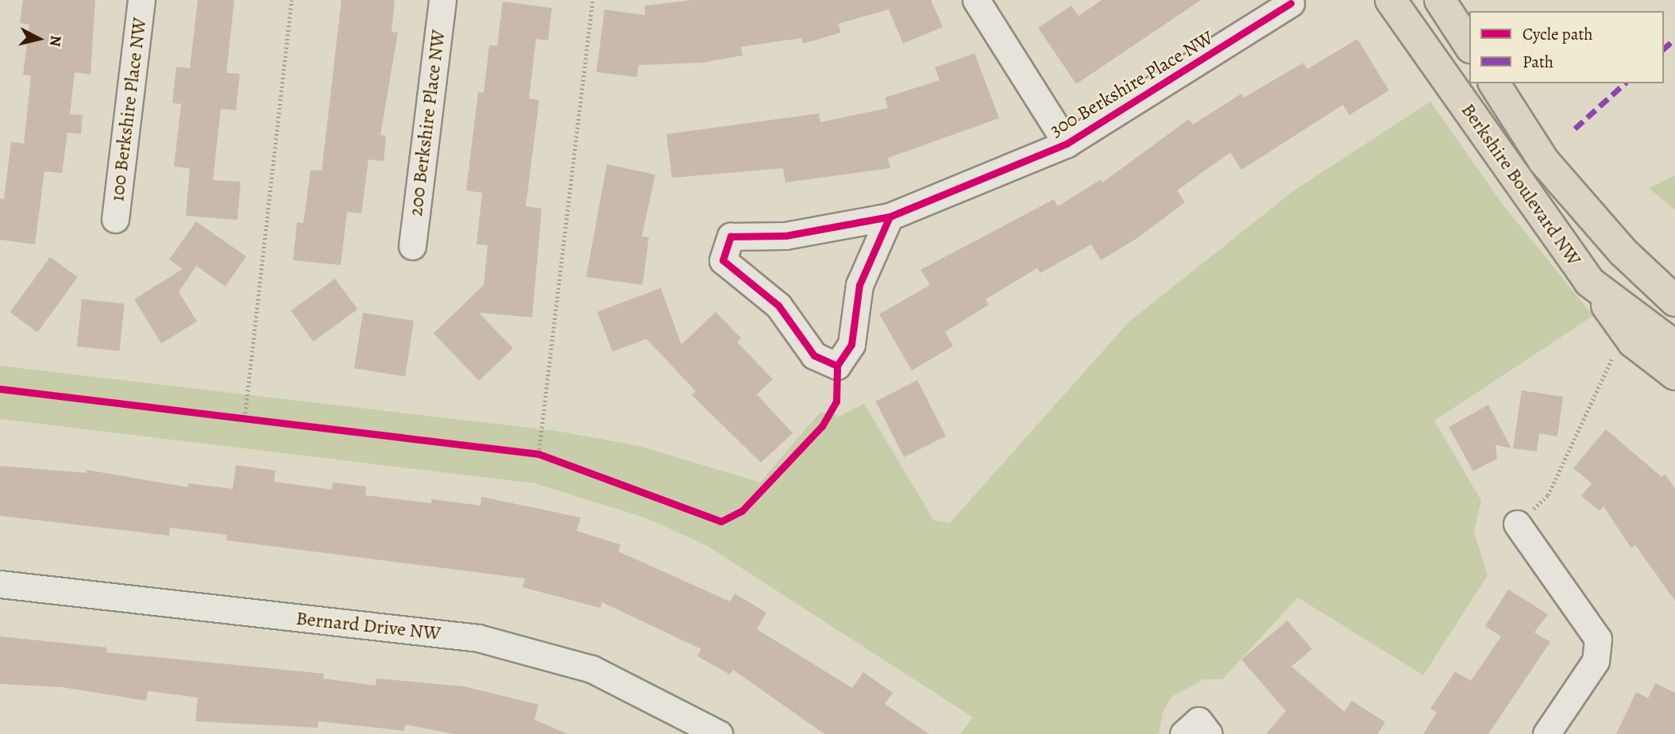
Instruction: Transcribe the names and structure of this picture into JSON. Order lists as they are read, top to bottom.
{
  "streets": {
    "main road": ["Berkshire Boulevard NW"],
    "street": [
      "300 Berkshire Place NW",
      "100 Berkshire Place NW",
      "200 Berkshire Place NW",
      "Bernard Drive NW"
    ]
  },
  "legend": ["Cycle path", "Path"],
  "north": "right"
}
